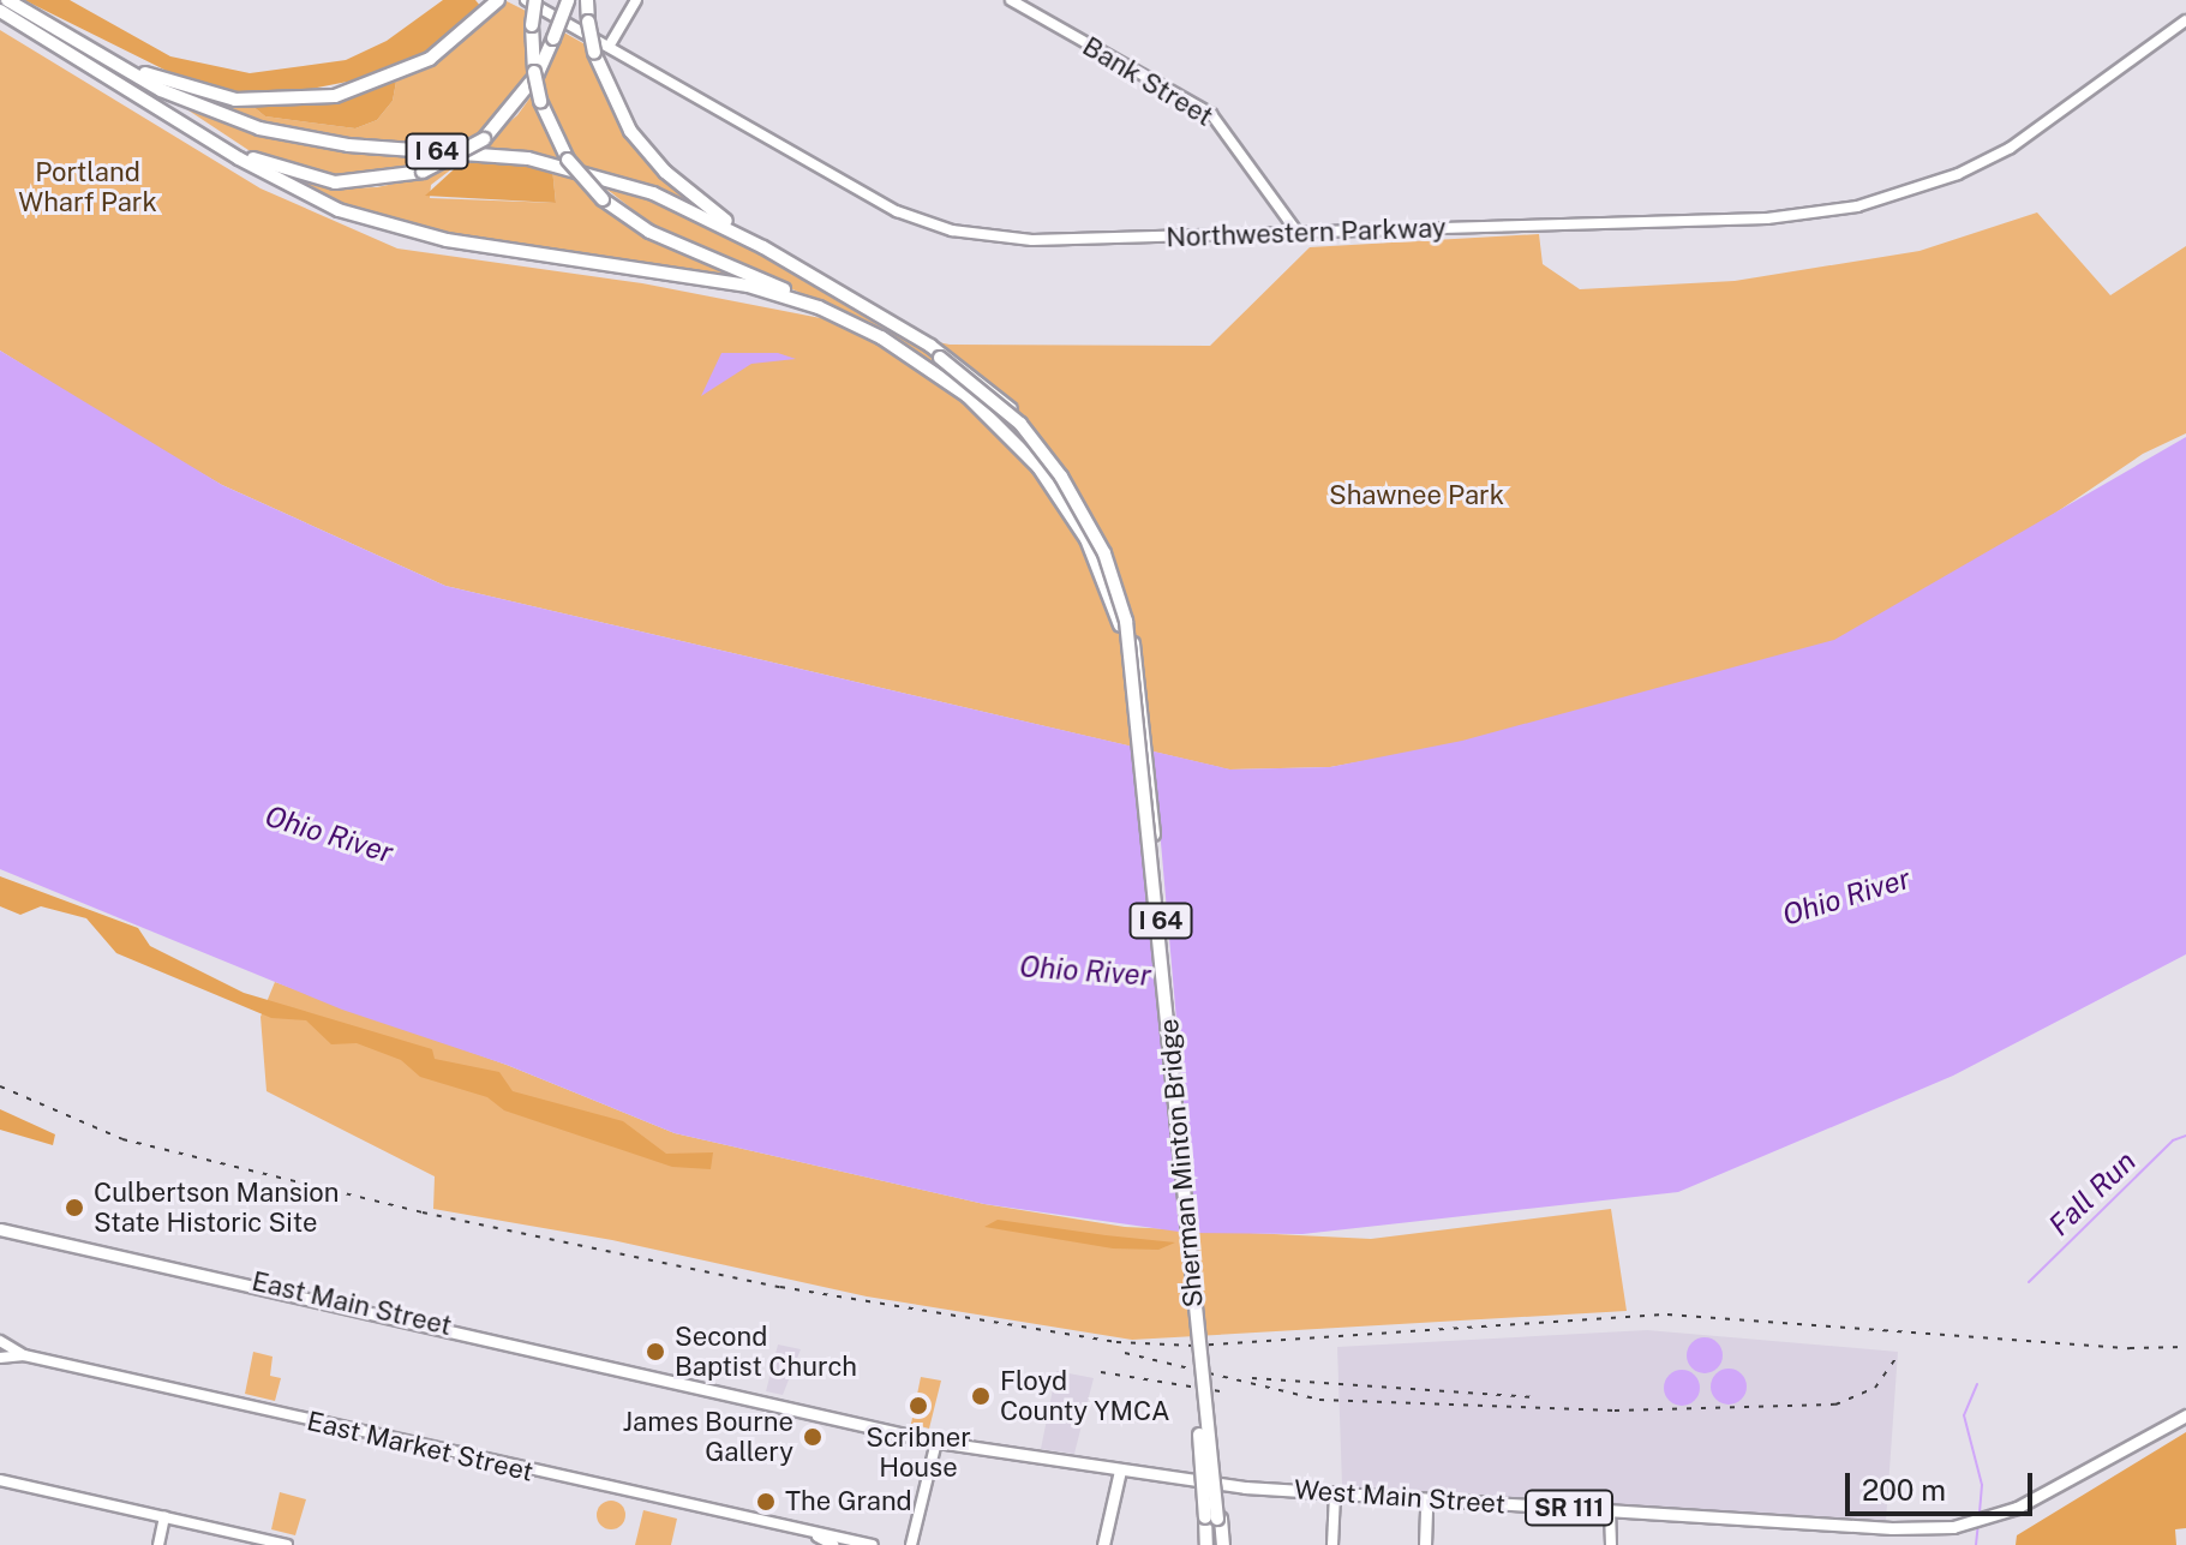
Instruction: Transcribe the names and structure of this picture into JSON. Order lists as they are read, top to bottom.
{
  "streets": {
    "highway": ["I 64", "Sherman Minton Bridge"],
    "main road": ["East Main Street", "West Main Street", "SR 111"],
    "street": ["Bank Street", "Northwestern Parkway", "East Market Street"]
  },
  "crossings": [
    ["Bank Street", "Northwestern Parkway"],
    ["I 64", "Sherman Minton Bridge"],
    ["East Main Street", "West Main Street"]
  ],
  "water": ["Ohio River", "Fall Run"],
  "parks": ["Portland Wharf Park", "Shawnee Park"],
  "places": [
    "Culbertson Mansion State Historic Site",
    "Second Baptist Church",
    "Floyd County YMCA",
    "Scribner House",
    "James Bourne Gallery",
    "The Grand"
  ],
  "scale_bar": "200 m"
}
